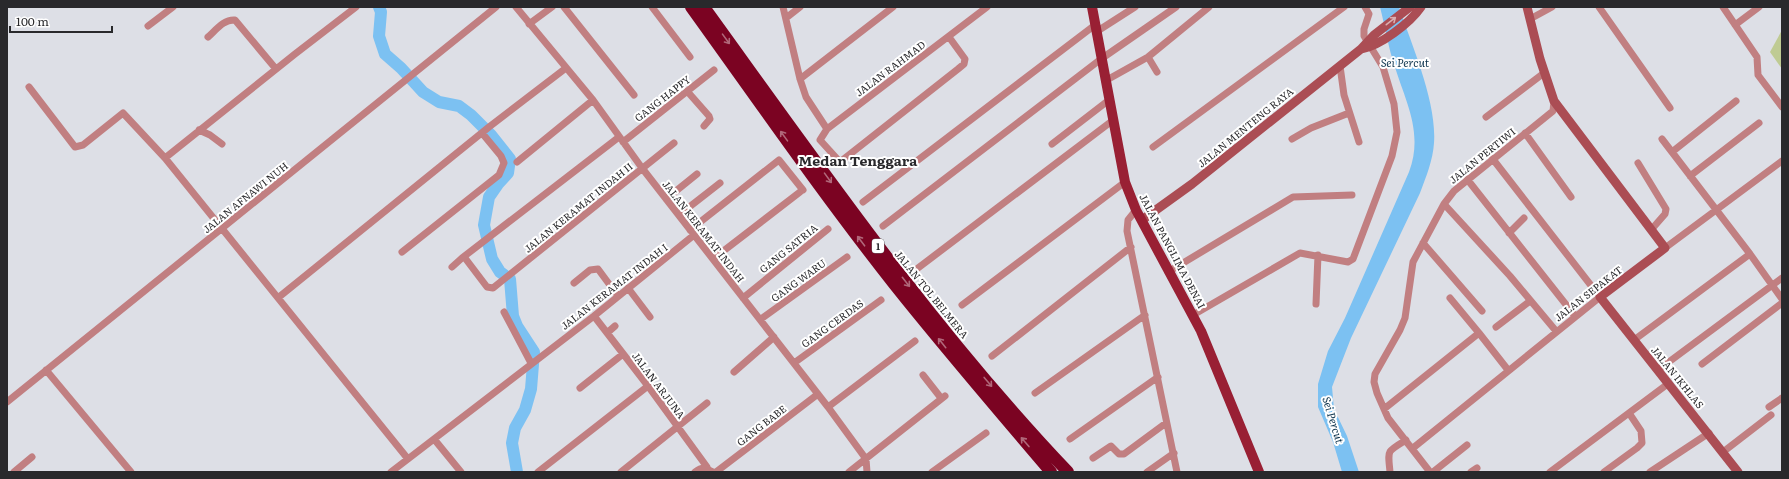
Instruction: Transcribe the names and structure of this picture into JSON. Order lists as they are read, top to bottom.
{
  "streets": {
    "highway": ["1", "JALAN TOL BELMERA"],
    "main road": ["JALAN PANGLIMA DENAI"],
    "street": [
      "JALAN RAHMAD",
      "GANG HAPPY",
      "JALAN MENTENG RAYA",
      "JALAN PERTIWI",
      "JALAN AFNAWI NUH",
      "JALAN KERAMAT INDAH II",
      "JALAN KERAMAT INDAH",
      "GANG SATRIA",
      "GANG WARU",
      "JALAN KERAMAT INDAH I",
      "JALAN SEPAKAT",
      "GANG CERDAS",
      "JALAN IKHLAS",
      "JALAN ARJUNA",
      "GANG BABE"
    ]
  },
  "crossings": [
    ["GANG HAPPY", "JALAN KERAMAT INDAH II"],
    ["GANG HAPPY", "JALAN KERAMAT INDAH"],
    ["JALAN MENTENG RAYA", "JALAN PANGLIMA DENAI"],
    ["JALAN PERTIWI", "JALAN SEPAKAT"],
    ["JALAN KERAMAT INDAH II", "JALAN KERAMAT INDAH"],
    ["JALAN KERAMAT INDAH", "GANG SATRIA"],
    ["JALAN KERAMAT INDAH", "GANG WARU"],
    ["JALAN KERAMAT INDAH", "JALAN KERAMAT INDAH I"],
    ["JALAN KERAMAT INDAH", "GANG CERDAS"],
    ["JALAN KERAMAT INDAH", "GANG BABE"],
    ["JALAN KERAMAT INDAH I", "JALAN ARJUNA"],
    ["JALAN SEPAKAT", "JALAN IKHLAS"]
  ],
  "districts": ["Medan Tenggara"],
  "water": ["Sei Percut"],
  "scale_bar": "100 m"
}
